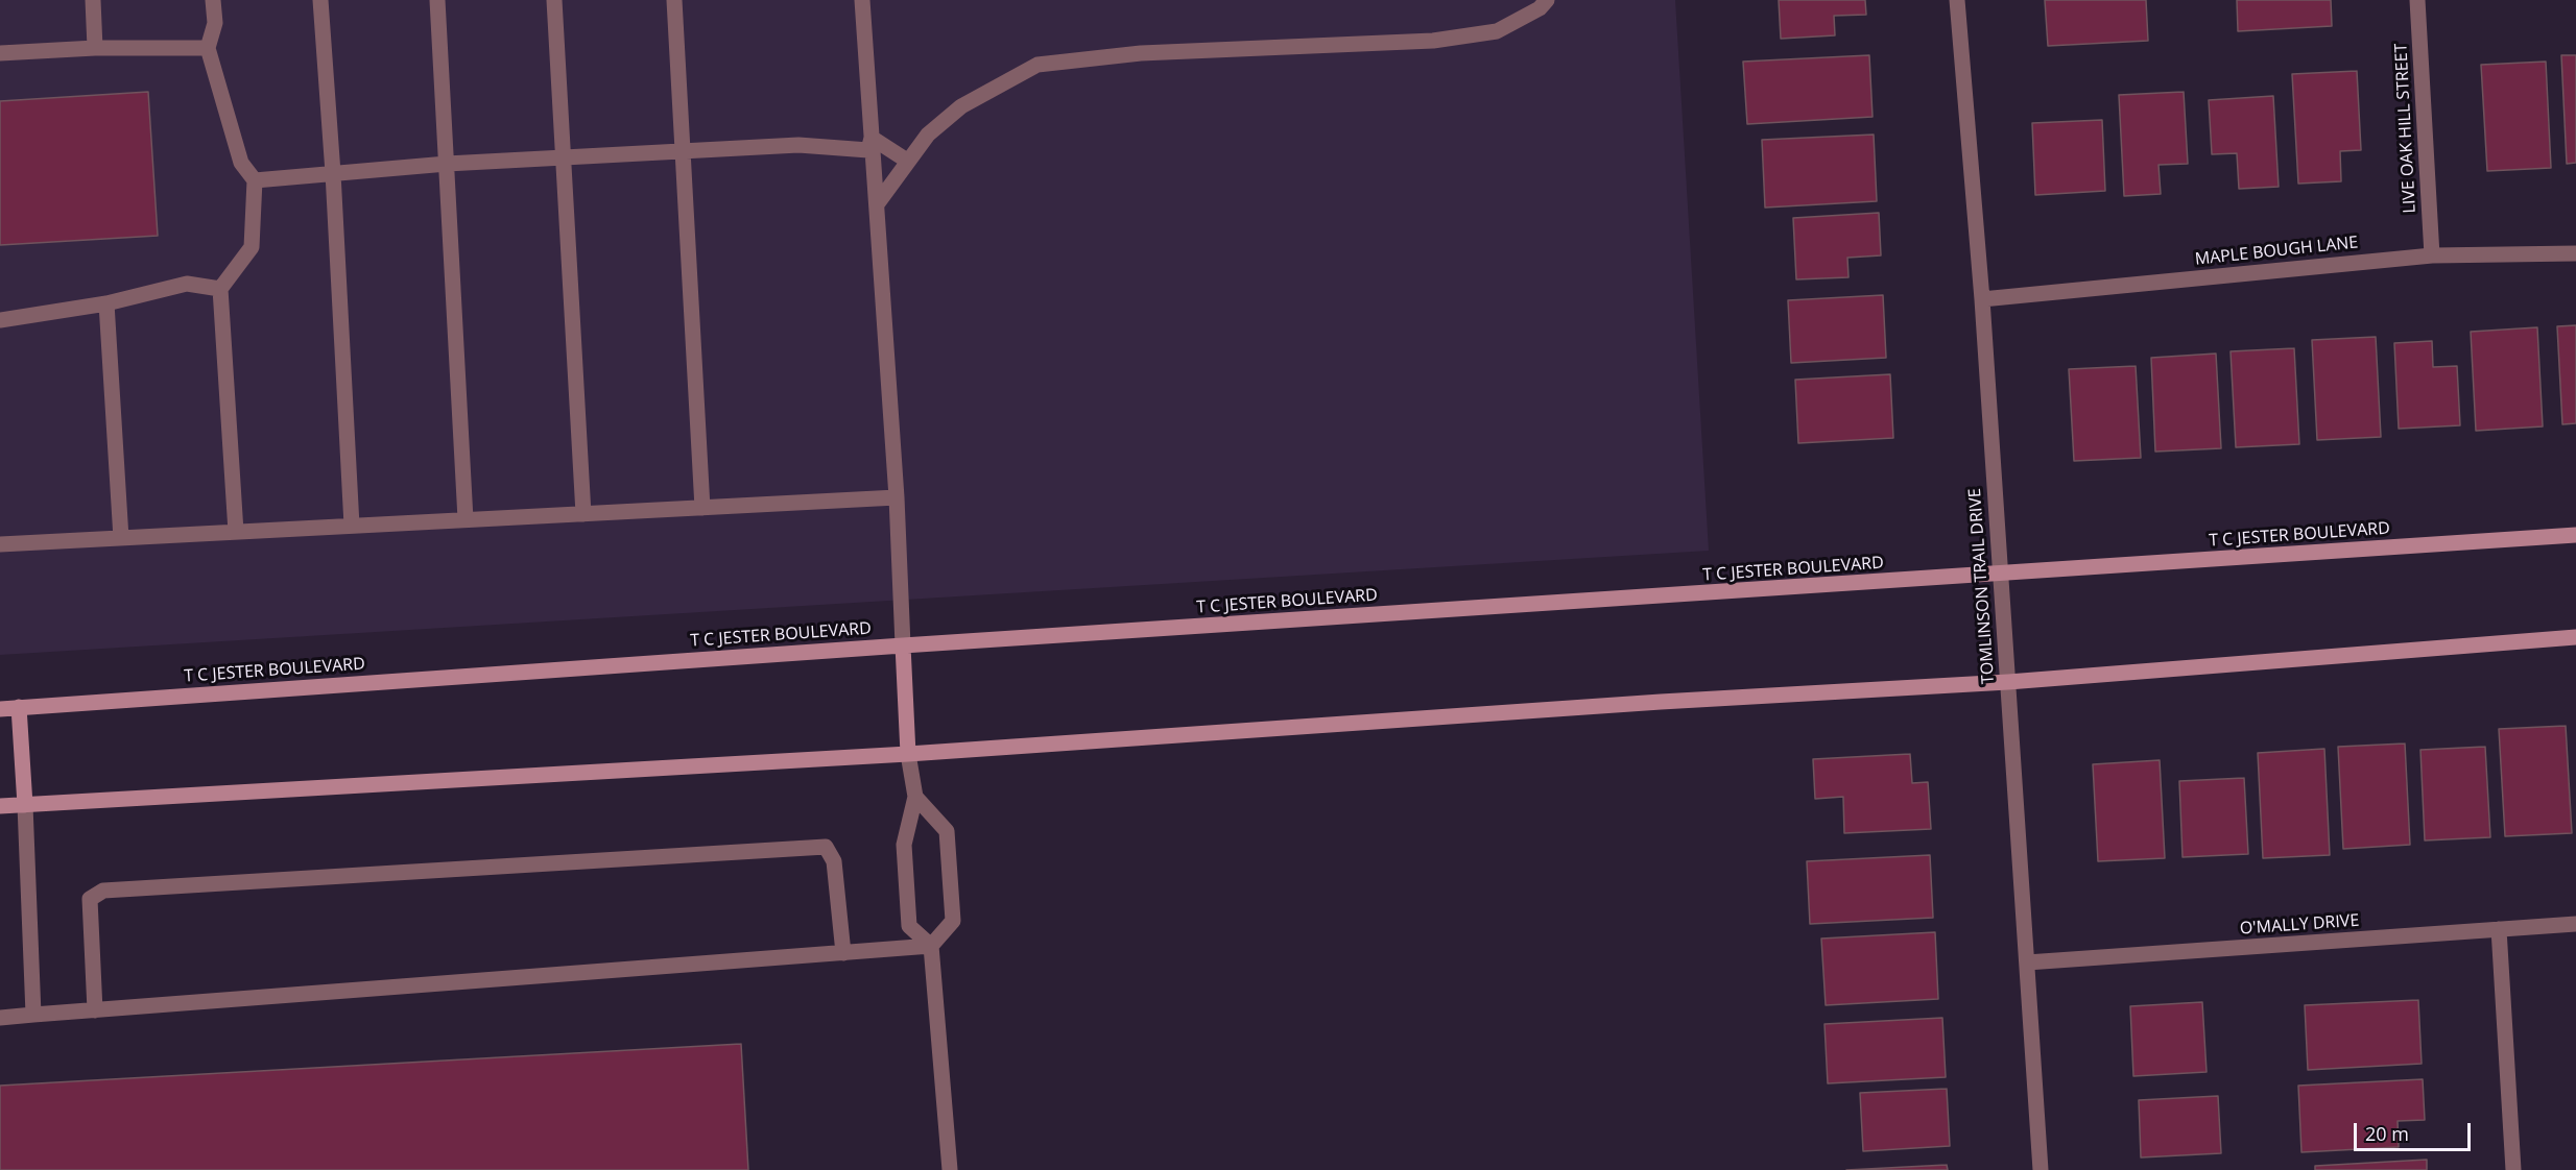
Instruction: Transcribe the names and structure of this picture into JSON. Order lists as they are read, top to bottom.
{
  "streets": {
    "main road": ["T C JESTER BOULEVARD"],
    "street": [
      "LIVE OAK HILL STREET",
      "MAPLE BOUGH LANE",
      "TOMLINSON TRAIL DRIVE",
      "O'MALLY DRIVE"
    ]
  },
  "crossings": [
    ["LIVE OAK HILL STREET", "MAPLE BOUGH LANE"],
    ["MAPLE BOUGH LANE", "TOMLINSON TRAIL DRIVE"],
    ["T C JESTER BOULEVARD", "TOMLINSON TRAIL DRIVE"],
    ["TOMLINSON TRAIL DRIVE", "O'MALLY DRIVE"]
  ],
  "scale_bar": "20 m"
}
